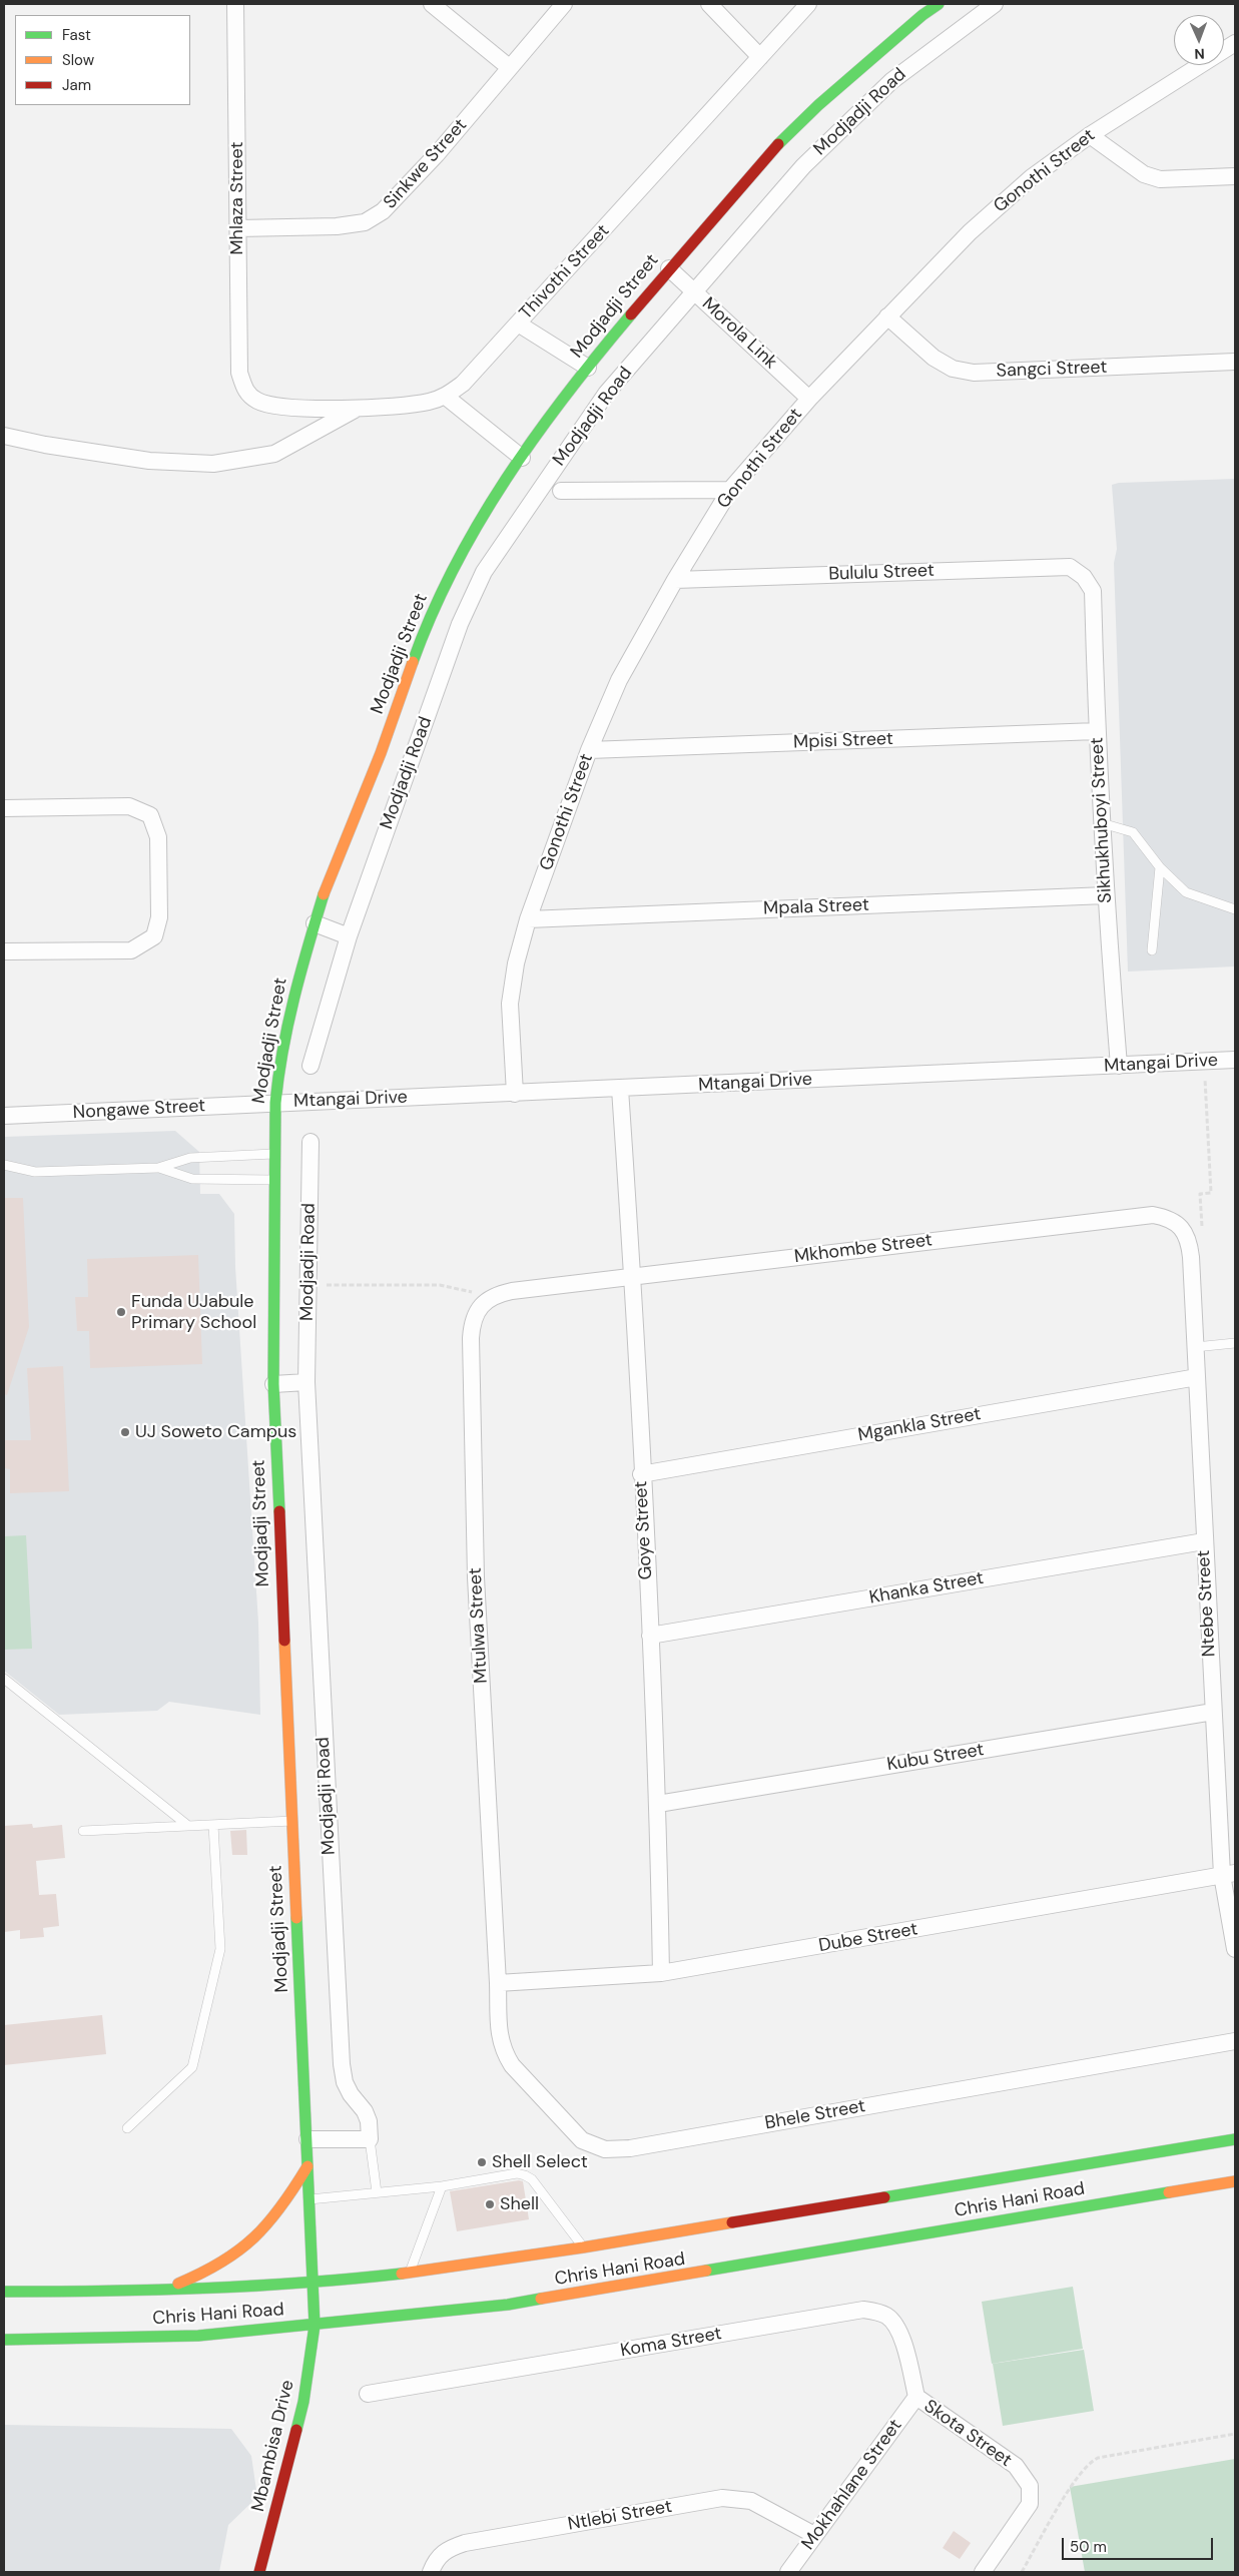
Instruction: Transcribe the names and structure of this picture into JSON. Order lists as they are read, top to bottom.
{
  "streets": {
    "street": [
      "Modjadji Road",
      "Sinkwe Street",
      "Gonothi Street",
      "Mhlaza Street",
      "Thivothi Street",
      "Modjadji Street",
      "Morola Link",
      "Sangci Street",
      "Bululu Street",
      "Mpisi Street",
      "Sikhukhuboyi Street",
      "Mpala Street",
      "Mtangai Drive",
      "Nongawe Street",
      "Mkhombe Street",
      "Mgankla Street",
      "Goye Street",
      "Khanka Street",
      "Ntebe Street",
      "Mtulwa Street",
      "Kubu Street",
      "Dube Street",
      "Bhele Street",
      "Chris Hani Road",
      "Koma Street",
      "Skota Street",
      "Mbambisa Drive",
      "Mokhahlane Street",
      "Ntlebi Street"
    ]
  },
  "crossings": [
    ["Modjadji Road", "Morola Link"],
    ["Sinkwe Street", "Mhlaza Street"],
    ["Gonothi Street", "Morola Link"],
    ["Gonothi Street", "Sangci Street"],
    ["Gonothi Street", "Bululu Street"],
    ["Gonothi Street", "Mpisi Street"],
    ["Gonothi Street", "Mpala Street"],
    ["Gonothi Street", "Mtangai Drive"],
    ["Mhlaza Street", "Thivothi Street"],
    ["Modjadji Street", "Morola Link"],
    ["Modjadji Street", "Mtangai Drive"],
    ["Modjadji Street", "Nongawe Street"],
    ["Modjadji Street", "Chris Hani Road"],
    ["Modjadji Street", "Mbambisa Drive"],
    ["Bululu Street", "Sikhukhuboyi Street"],
    ["Mpisi Street", "Sikhukhuboyi Street"],
    ["Sikhukhuboyi Street", "Mpala Street"],
    ["Sikhukhuboyi Street", "Mtangai Drive"],
    ["Mtangai Drive", "Nongawe Street"],
    ["Mtangai Drive", "Goye Street"],
    ["Mkhombe Street", "Goye Street"],
    ["Mkhombe Street", "Ntebe Street"],
    ["Mkhombe Street", "Mtulwa Street"],
    ["Mgankla Street", "Goye Street"],
    ["Mgankla Street", "Ntebe Street"],
    ["Goye Street", "Khanka Street"],
    ["Goye Street", "Kubu Street"],
    ["Goye Street", "Dube Street"],
    ["Khanka Street", "Ntebe Street"],
    ["Ntebe Street", "Kubu Street"],
    ["Ntebe Street", "Dube Street"],
    ["Mtulwa Street", "Dube Street"],
    ["Mtulwa Street", "Bhele Street"],
    ["Dube Street", "Bhele Street"],
    ["Chris Hani Road", "Mbambisa Drive"],
    ["Koma Street", "Skota Street"],
    ["Koma Street", "Mokhahlane Street"],
    ["Skota Street", "Mokhahlane Street"],
    ["Mokhahlane Street", "Ntlebi Street"]
  ],
  "places": [
    "Funda UJabule Primary School",
    "UJ Soweto Campus",
    "Shell Select",
    "Shell"
  ],
  "legend": ["Fast", "Slow", "Jam"],
  "scale_bar": "50 m",
  "north": "bottom"
}
